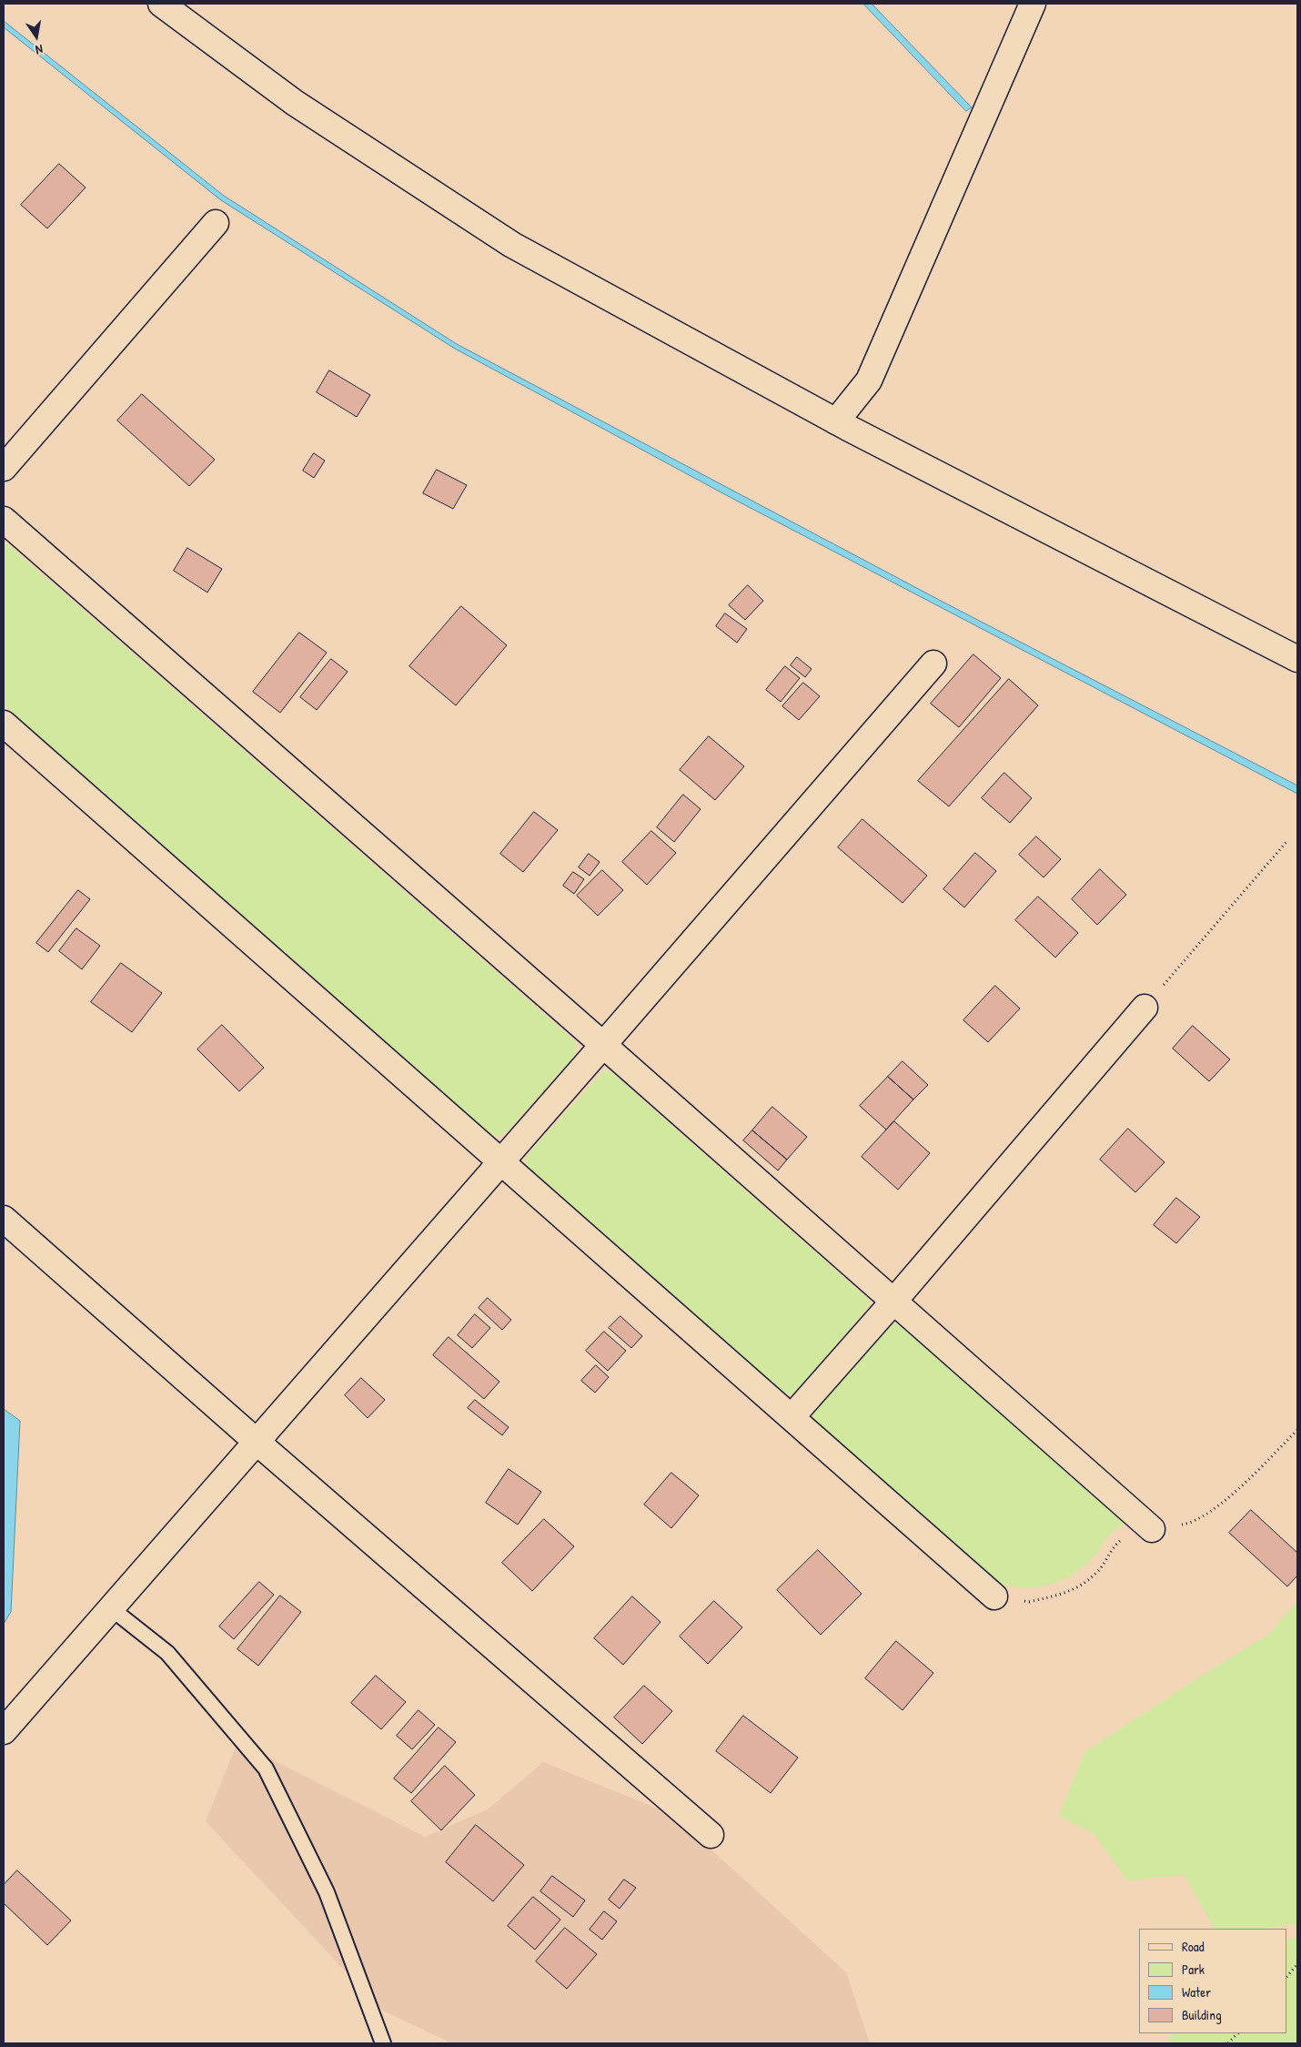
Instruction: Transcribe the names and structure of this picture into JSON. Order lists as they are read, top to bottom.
{
  "legend": [
    "Road",
    "Park",
    "Water",
    "Building"
  ],
  "north": "bottom"
}
